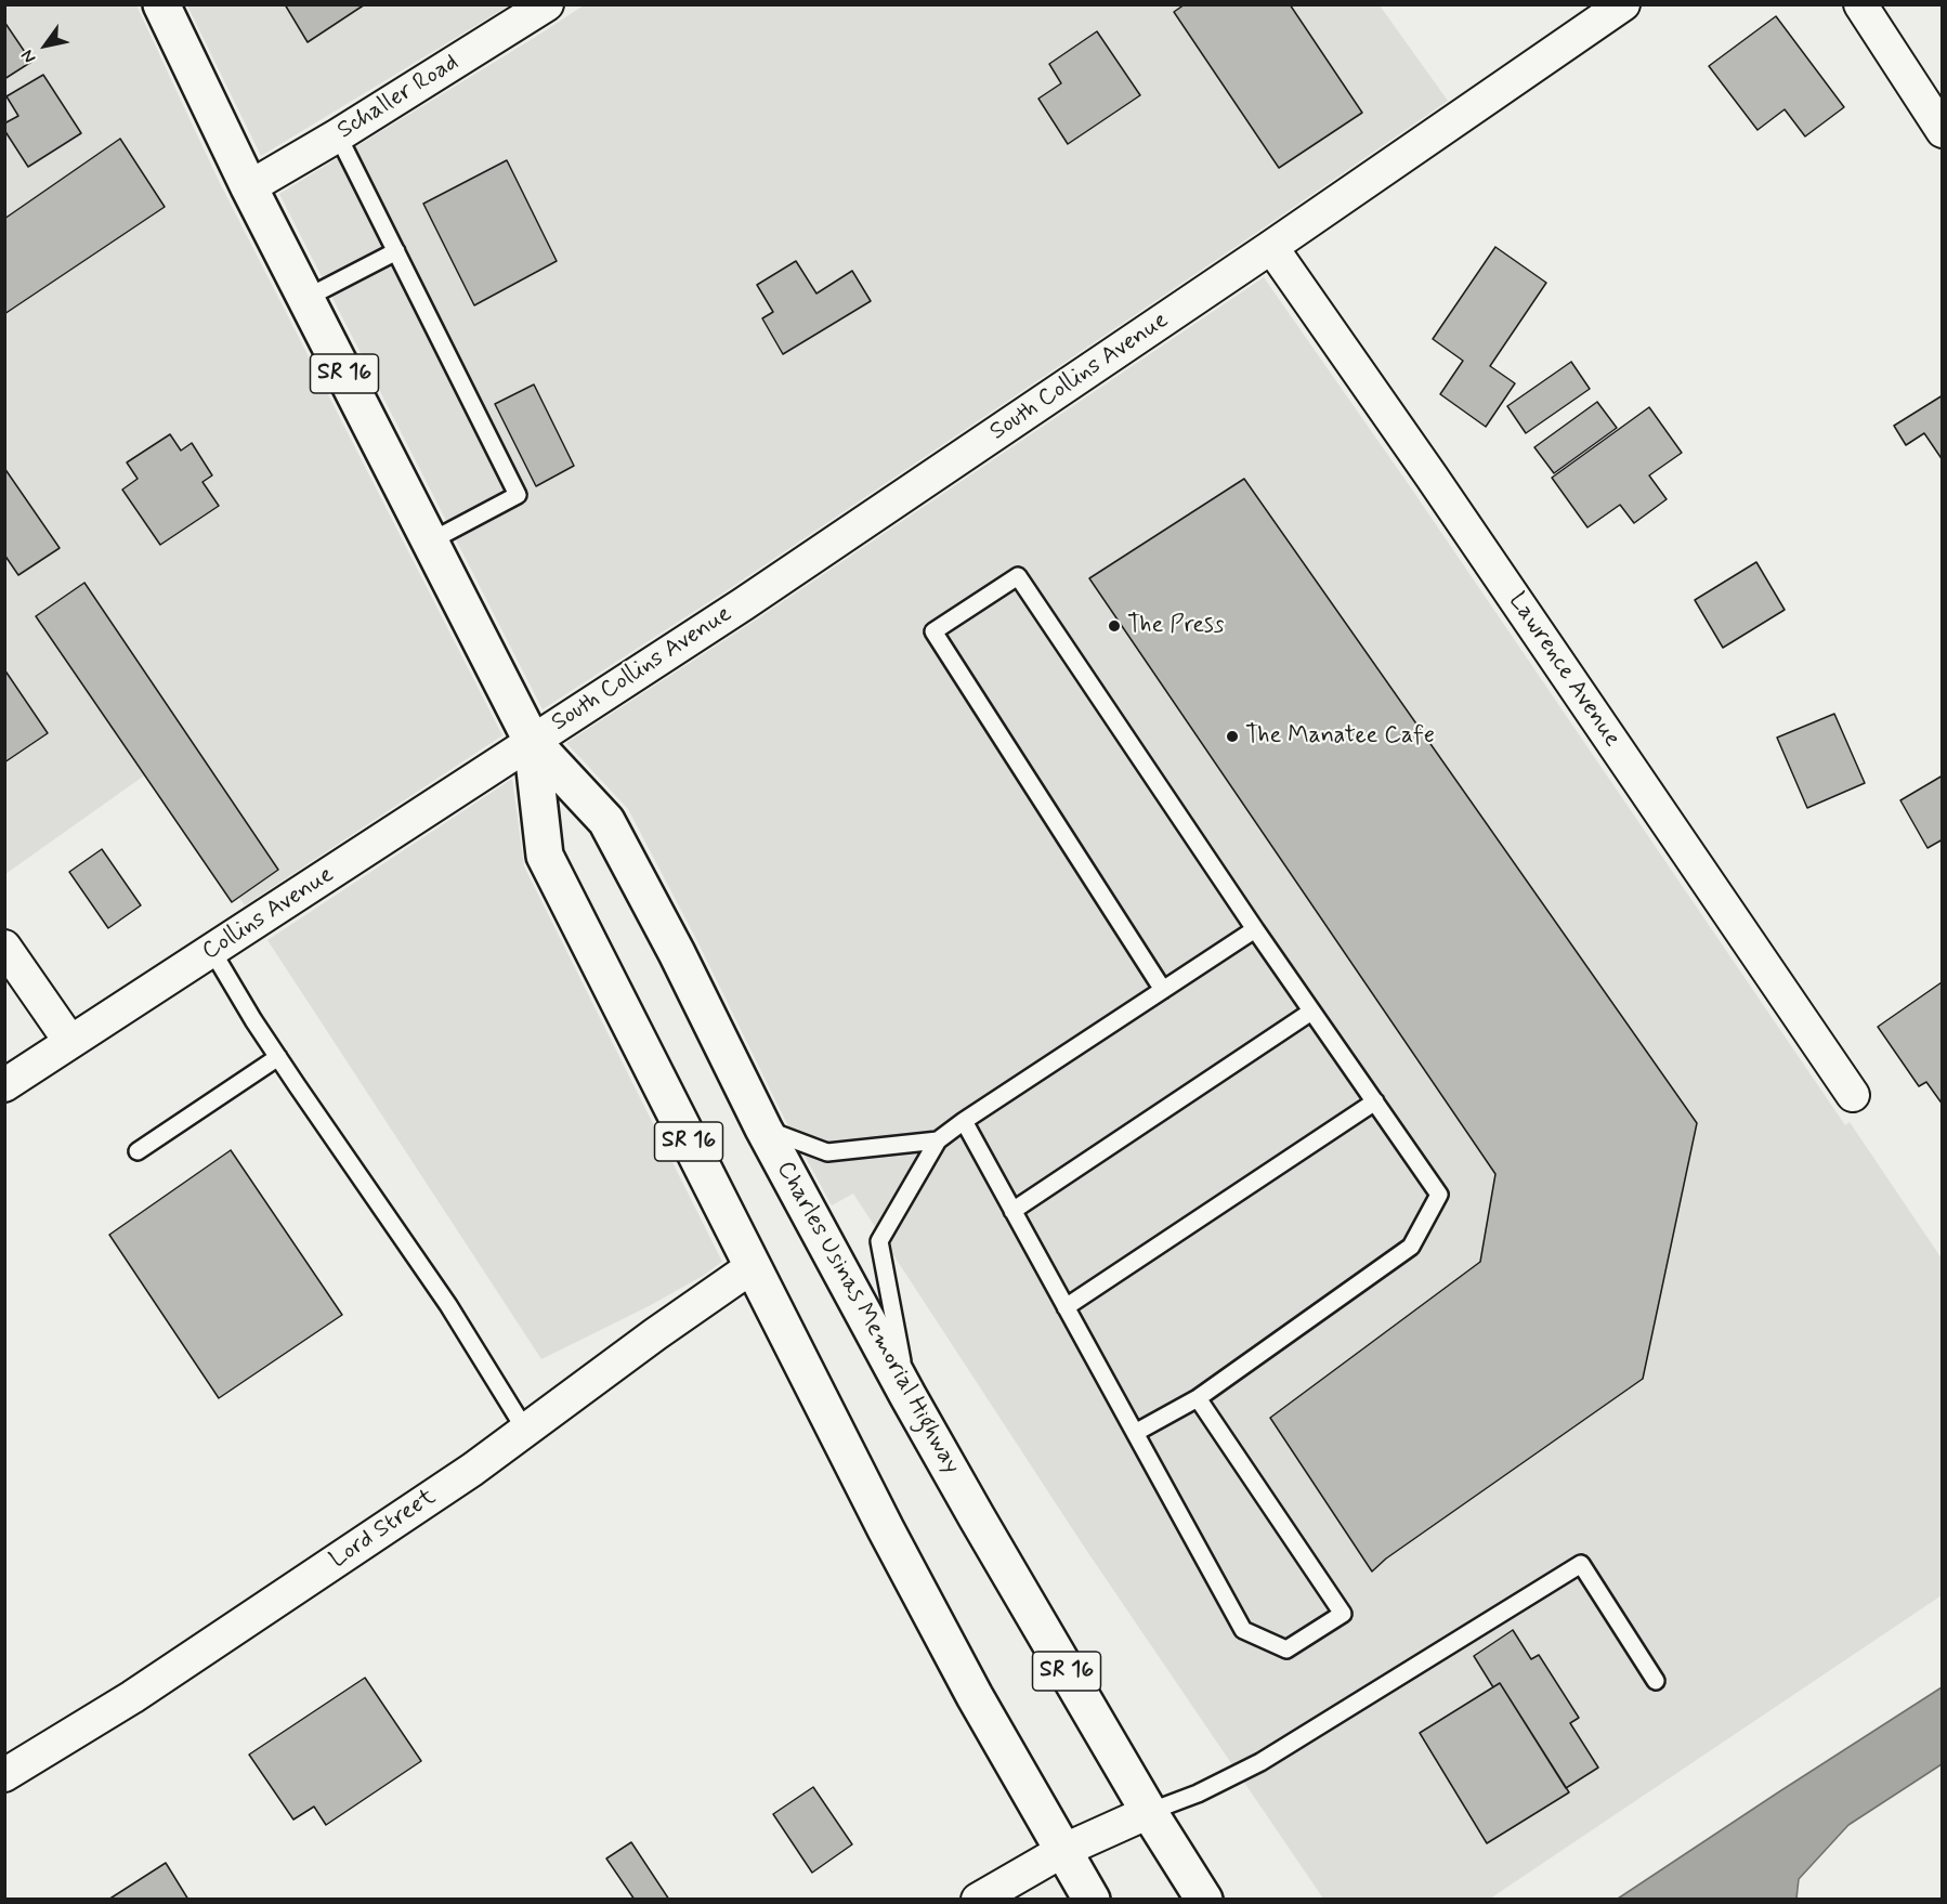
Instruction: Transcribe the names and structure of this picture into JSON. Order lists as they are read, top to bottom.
{
  "streets": {
    "highway": ["SR 16", "Charles Usinas Memorial Highway"],
    "street": [
      "Schaller Road",
      "South Collins Avenue",
      "Lawrence Avenue",
      "Collins Avenue",
      "Lord Street"
    ]
  },
  "crossings": [
    ["Schaller Road", "Charles Usinas Memorial Highway"],
    ["South Collins Avenue", "Lawrence Avenue"],
    ["South Collins Avenue", "Collins Avenue"],
    ["South Collins Avenue", "Charles Usinas Memorial Highway"],
    ["Collins Avenue", "Charles Usinas Memorial Highway"],
    ["Charles Usinas Memorial Highway", "Lord Street"]
  ],
  "places": ["The Press", "The Manatee Cafe"],
  "north": "bottom left"
}
